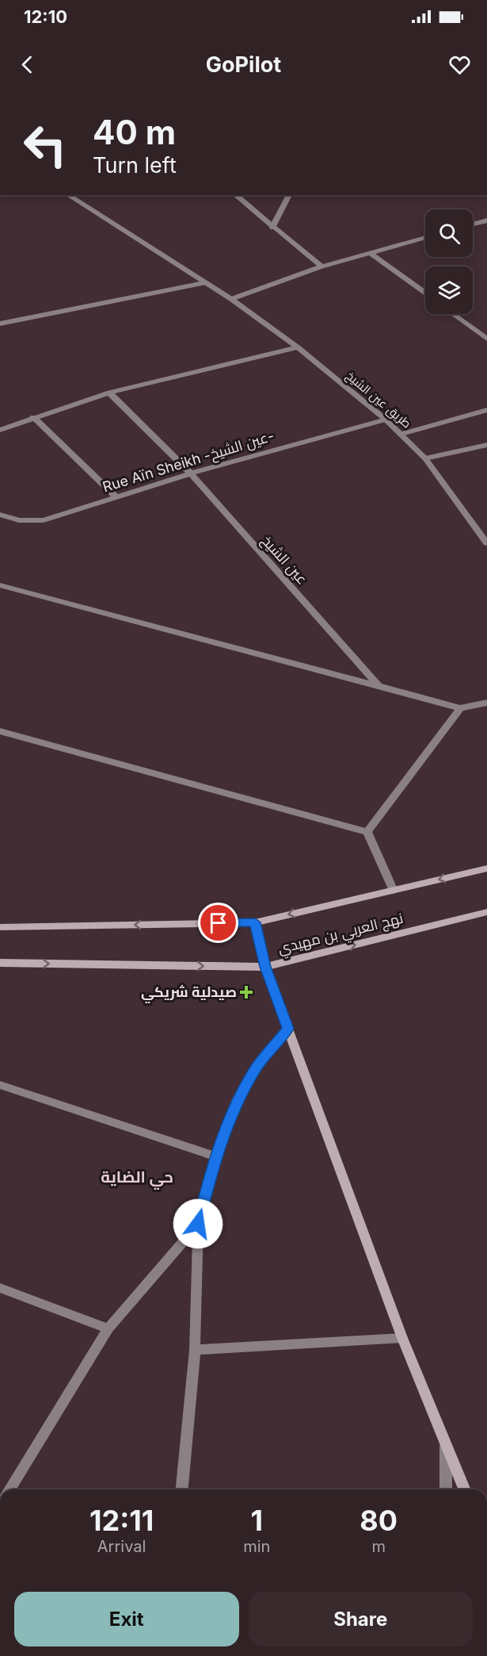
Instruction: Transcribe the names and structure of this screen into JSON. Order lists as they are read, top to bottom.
{
  "streets": {
    "main road": ["نهج العربي بن مهيدي"],
    "street": ["طريق عين الشيخ", "Rue Aïn Sheikh -عين الشيخ-", "عين الشيخ"]
  },
  "crossings": [
    ["طريق عين الشيخ", "Rue Aïn Sheikh -عين الشيخ-"],
    ["Rue Aïn Sheikh -عين الشيخ-", "عين الشيخ"]
  ],
  "districts": ["حي الضاية"],
  "places": {
    "health": ["صيدلية شريكي"]
  },
  "page": {
    "status": "12:10",
    "header": "GoPilot",
    "turn": ["40 m", "Turn left"],
    "eta": [
      "12:11",
      "Arrival",
      "1",
      "min",
      "80",
      "m"
    ],
    "buttons": ["Exit", "Share"]
  }
}
